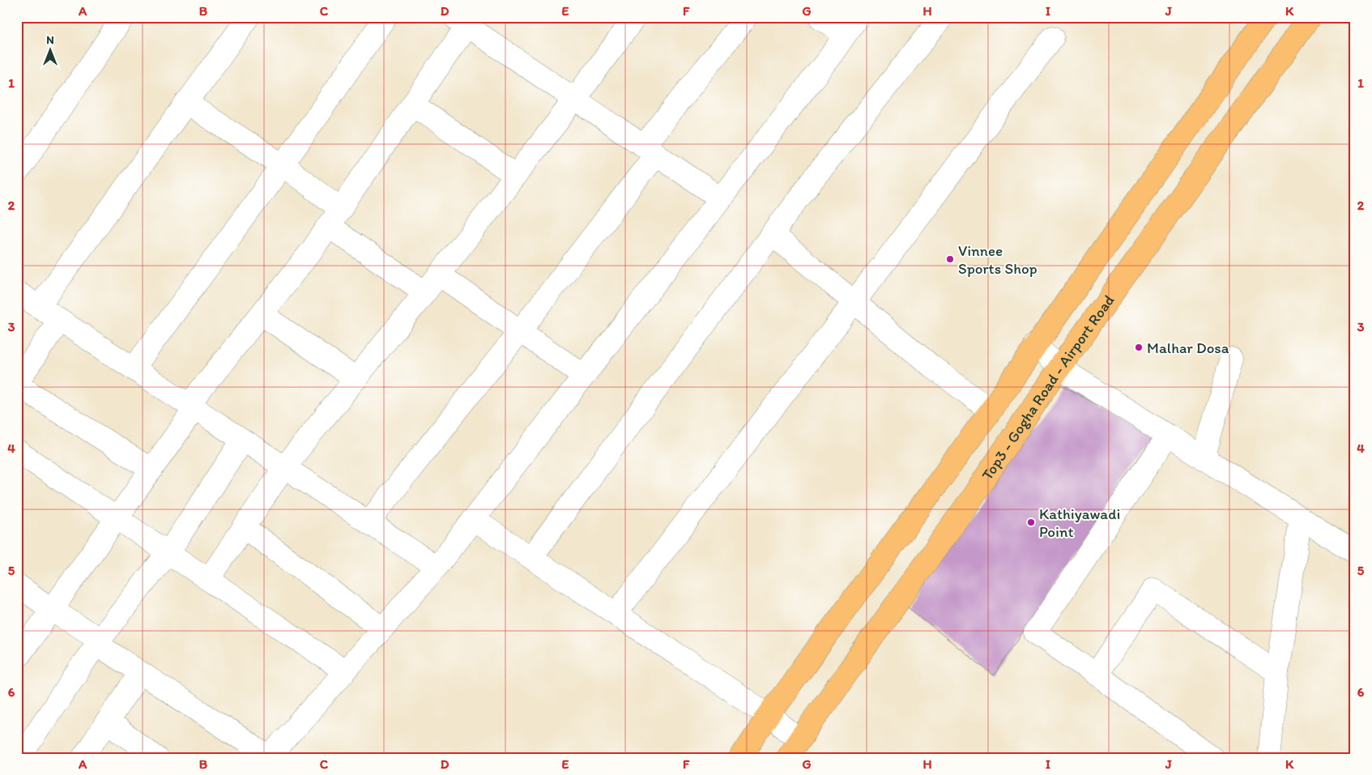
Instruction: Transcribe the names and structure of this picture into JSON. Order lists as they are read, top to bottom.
{
  "streets": {
    "main road": ["Top3 - Gogha Road - Airport Road"]
  },
  "places": ["Vinnee Sports Shop", "Malhar Dosa", "Kathiyawadi Point"],
  "north": "top",
  "grid": {
    "columns": [
      "A",
      "B",
      "C",
      "D",
      "E",
      "F",
      "G",
      "H",
      "I",
      "J",
      "K"
    ],
    "rows": [
      "1",
      "2",
      "3",
      "4",
      "5",
      "6"
    ]
  }
}
